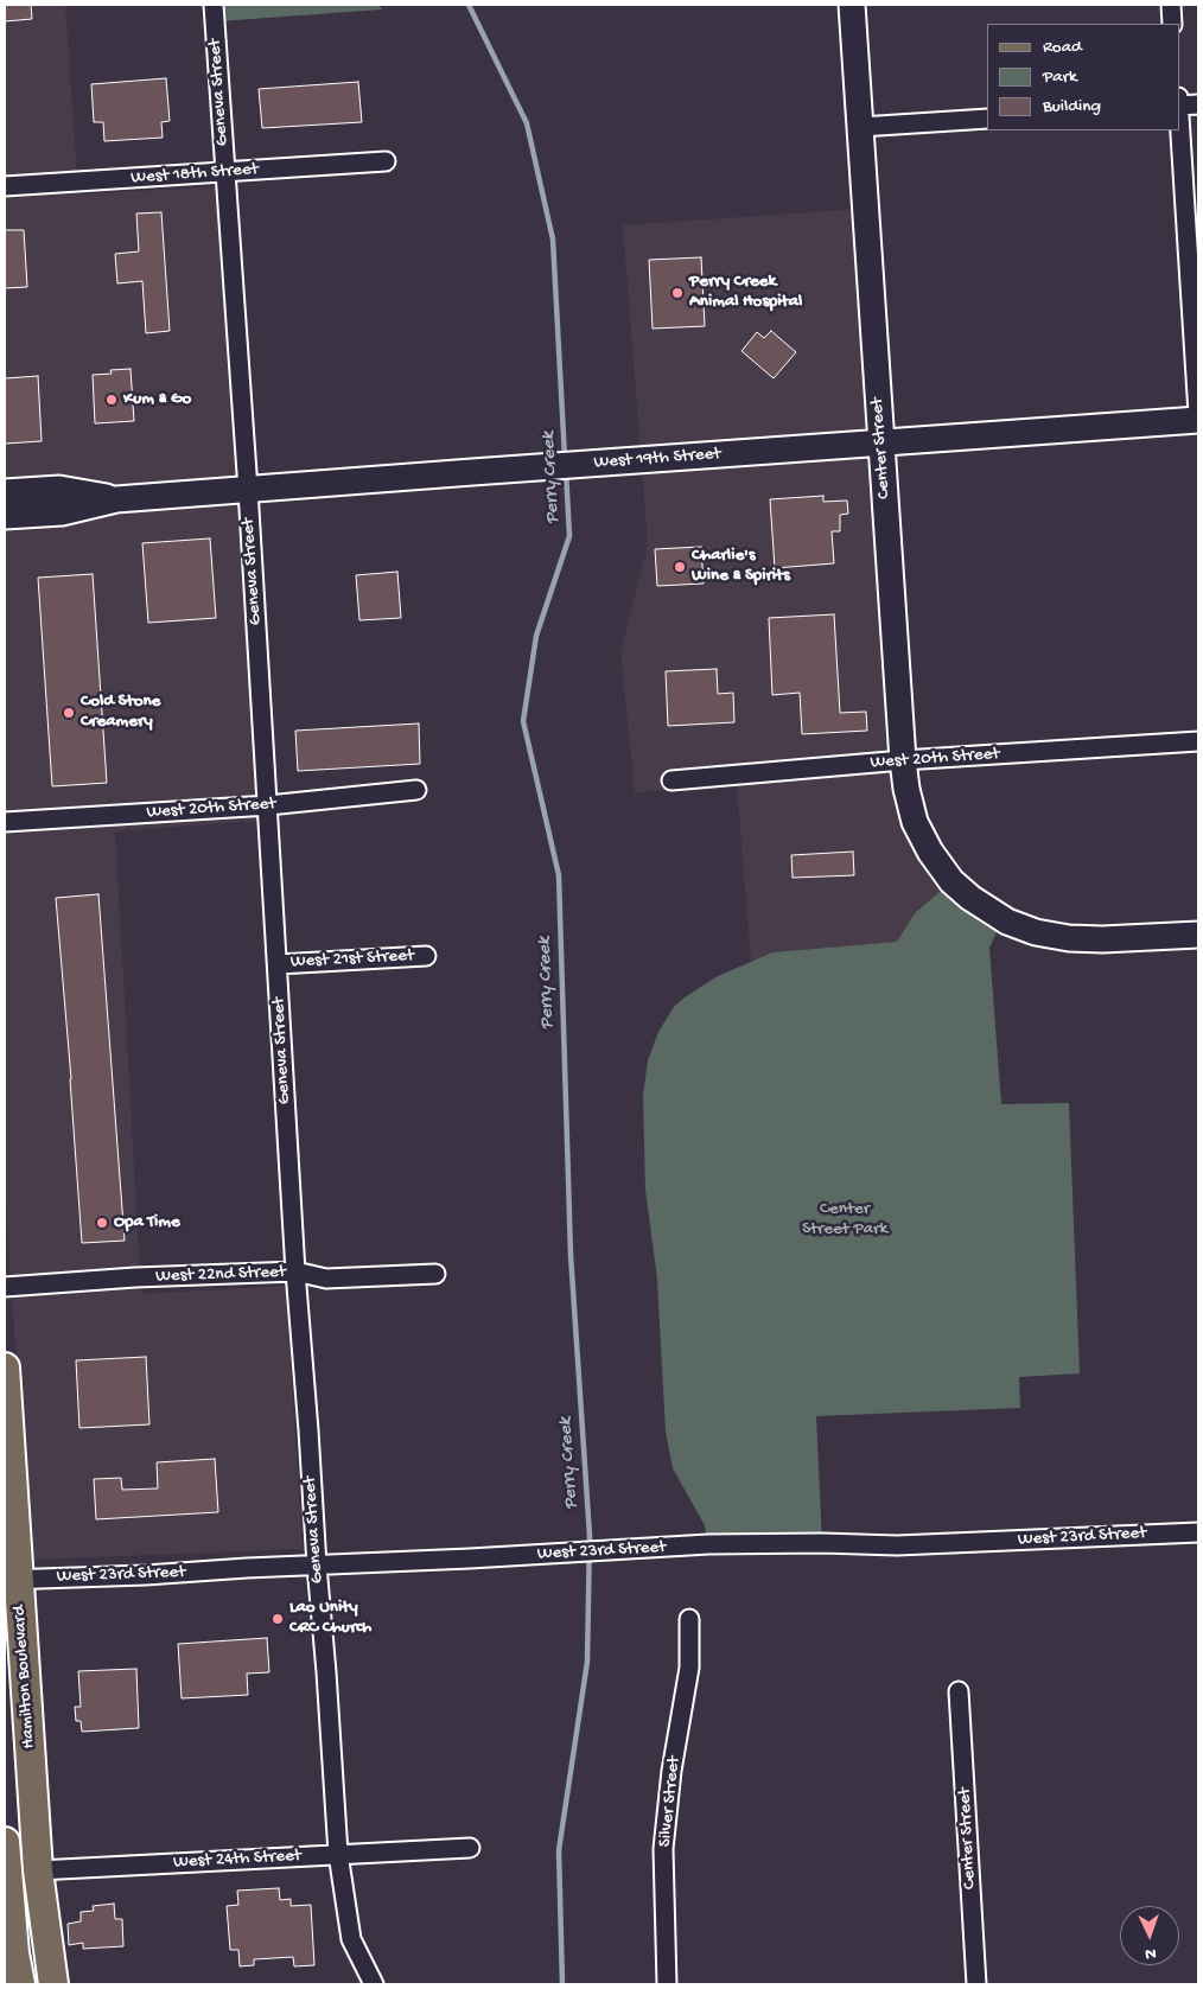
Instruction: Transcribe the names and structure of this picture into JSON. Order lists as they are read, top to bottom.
{
  "streets": {
    "main road": [
      "Center Street",
      "West 19th Street",
      "Hamilton Boulevard",
      "West 24th Street"
    ],
    "street": [
      "Geneva Street",
      "West 18th Street",
      "West 20th Street",
      "West 21st Street",
      "West 22nd Street",
      "West 23rd Street",
      "Silver Street"
    ]
  },
  "crossings": [
    ["Geneva Street", "West 18th Street"],
    ["Geneva Street", "West 19th Street"],
    ["Geneva Street", "West 20th Street"],
    ["Geneva Street", "West 21st Street"],
    ["Geneva Street", "West 22nd Street"],
    ["Geneva Street", "West 23rd Street"],
    ["Geneva Street", "West 24th Street"],
    ["Center Street", "West 19th Street"],
    ["Center Street", "West 20th Street"],
    ["West 23rd Street", "Hamilton Boulevard"],
    ["Hamilton Boulevard", "West 24th Street"]
  ],
  "water": ["Perry Creek"],
  "parks": ["Center Street Park"],
  "places": [
    "Perry Creek Animal Hospital",
    "Kum & Go",
    "Charlie's Wine & Spirits",
    "Cold Stone Creamery",
    "Opa Time",
    "Lao Unity CRC Church"
  ],
  "legend": ["Road", "Park", "Building"],
  "north": "bottom"
}
